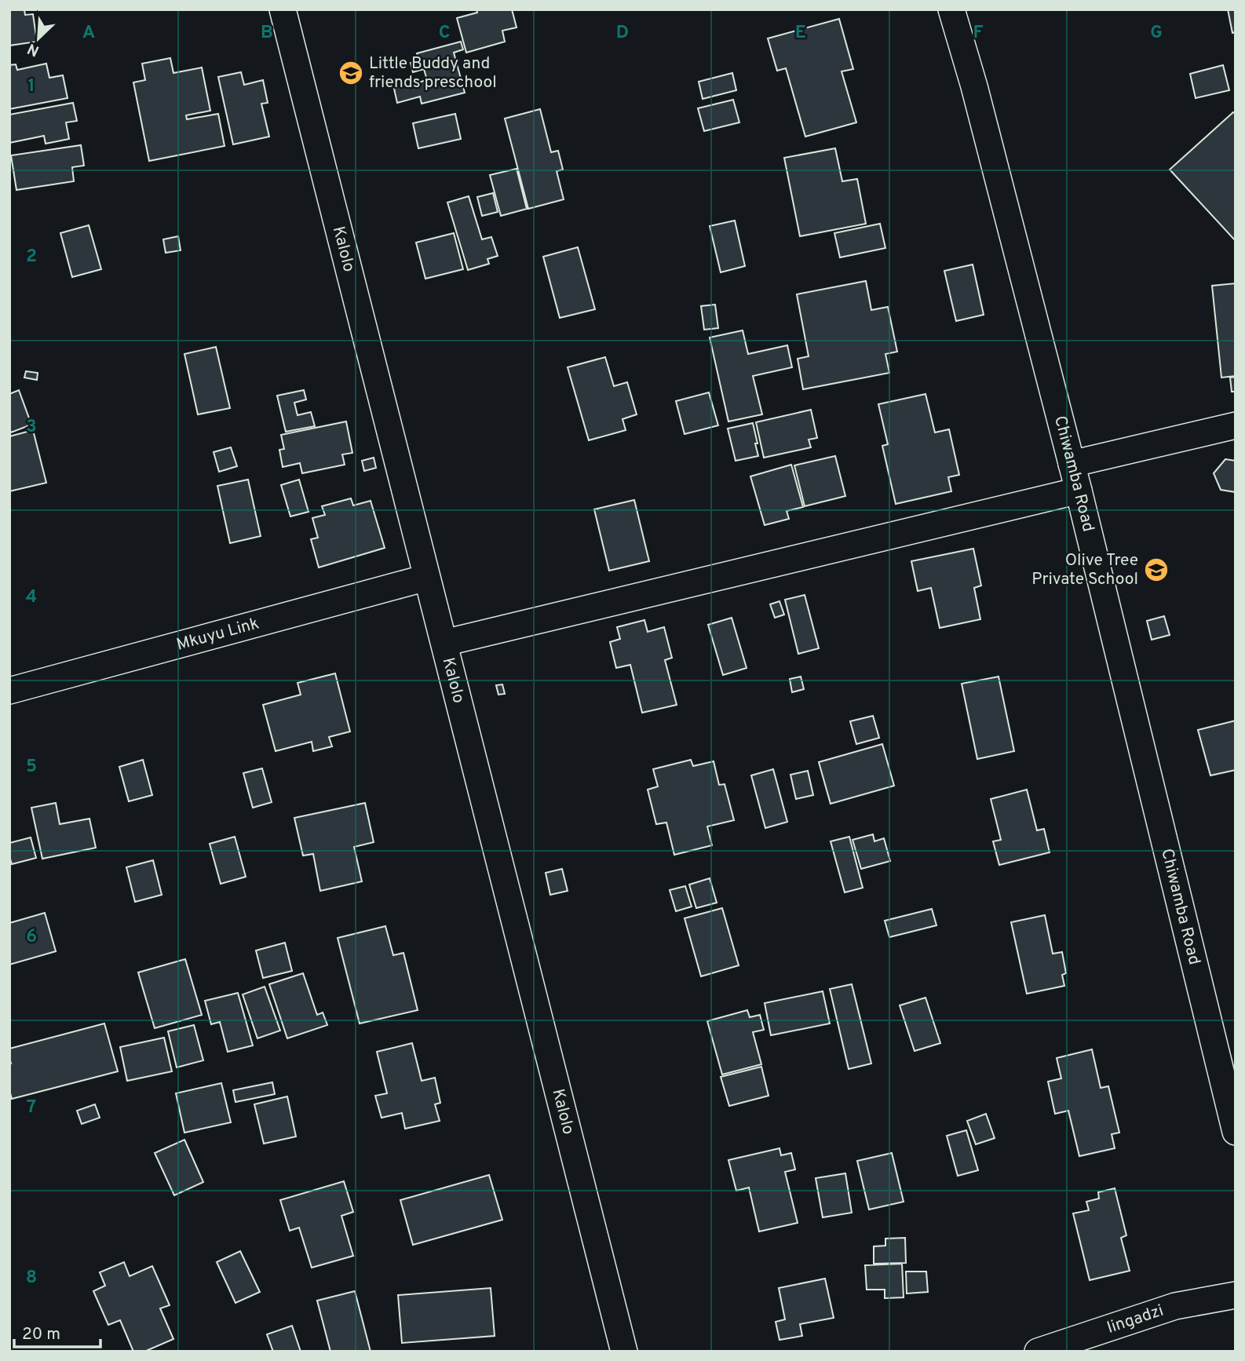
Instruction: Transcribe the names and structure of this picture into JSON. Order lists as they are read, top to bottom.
{
  "streets": {
    "street": [
      "Kalolo",
      "Chiwamba Road",
      "Mkuyu Link",
      "lingadzi"
    ]
  },
  "crossings": [
    ["Kalolo", "Mkuyu Link"]
  ],
  "places": {
    "school or university": ["Little Buddy and friends preschool", "Olive Tree Private School"]
  },
  "scale_bar": "20 m",
  "north": "bottom left",
  "grid": {
    "columns": [
      "A",
      "B",
      "C",
      "D",
      "E",
      "F",
      "G"
    ],
    "rows": [
      "1",
      "2",
      "3",
      "4",
      "5",
      "6",
      "7",
      "8"
    ]
  }
}
